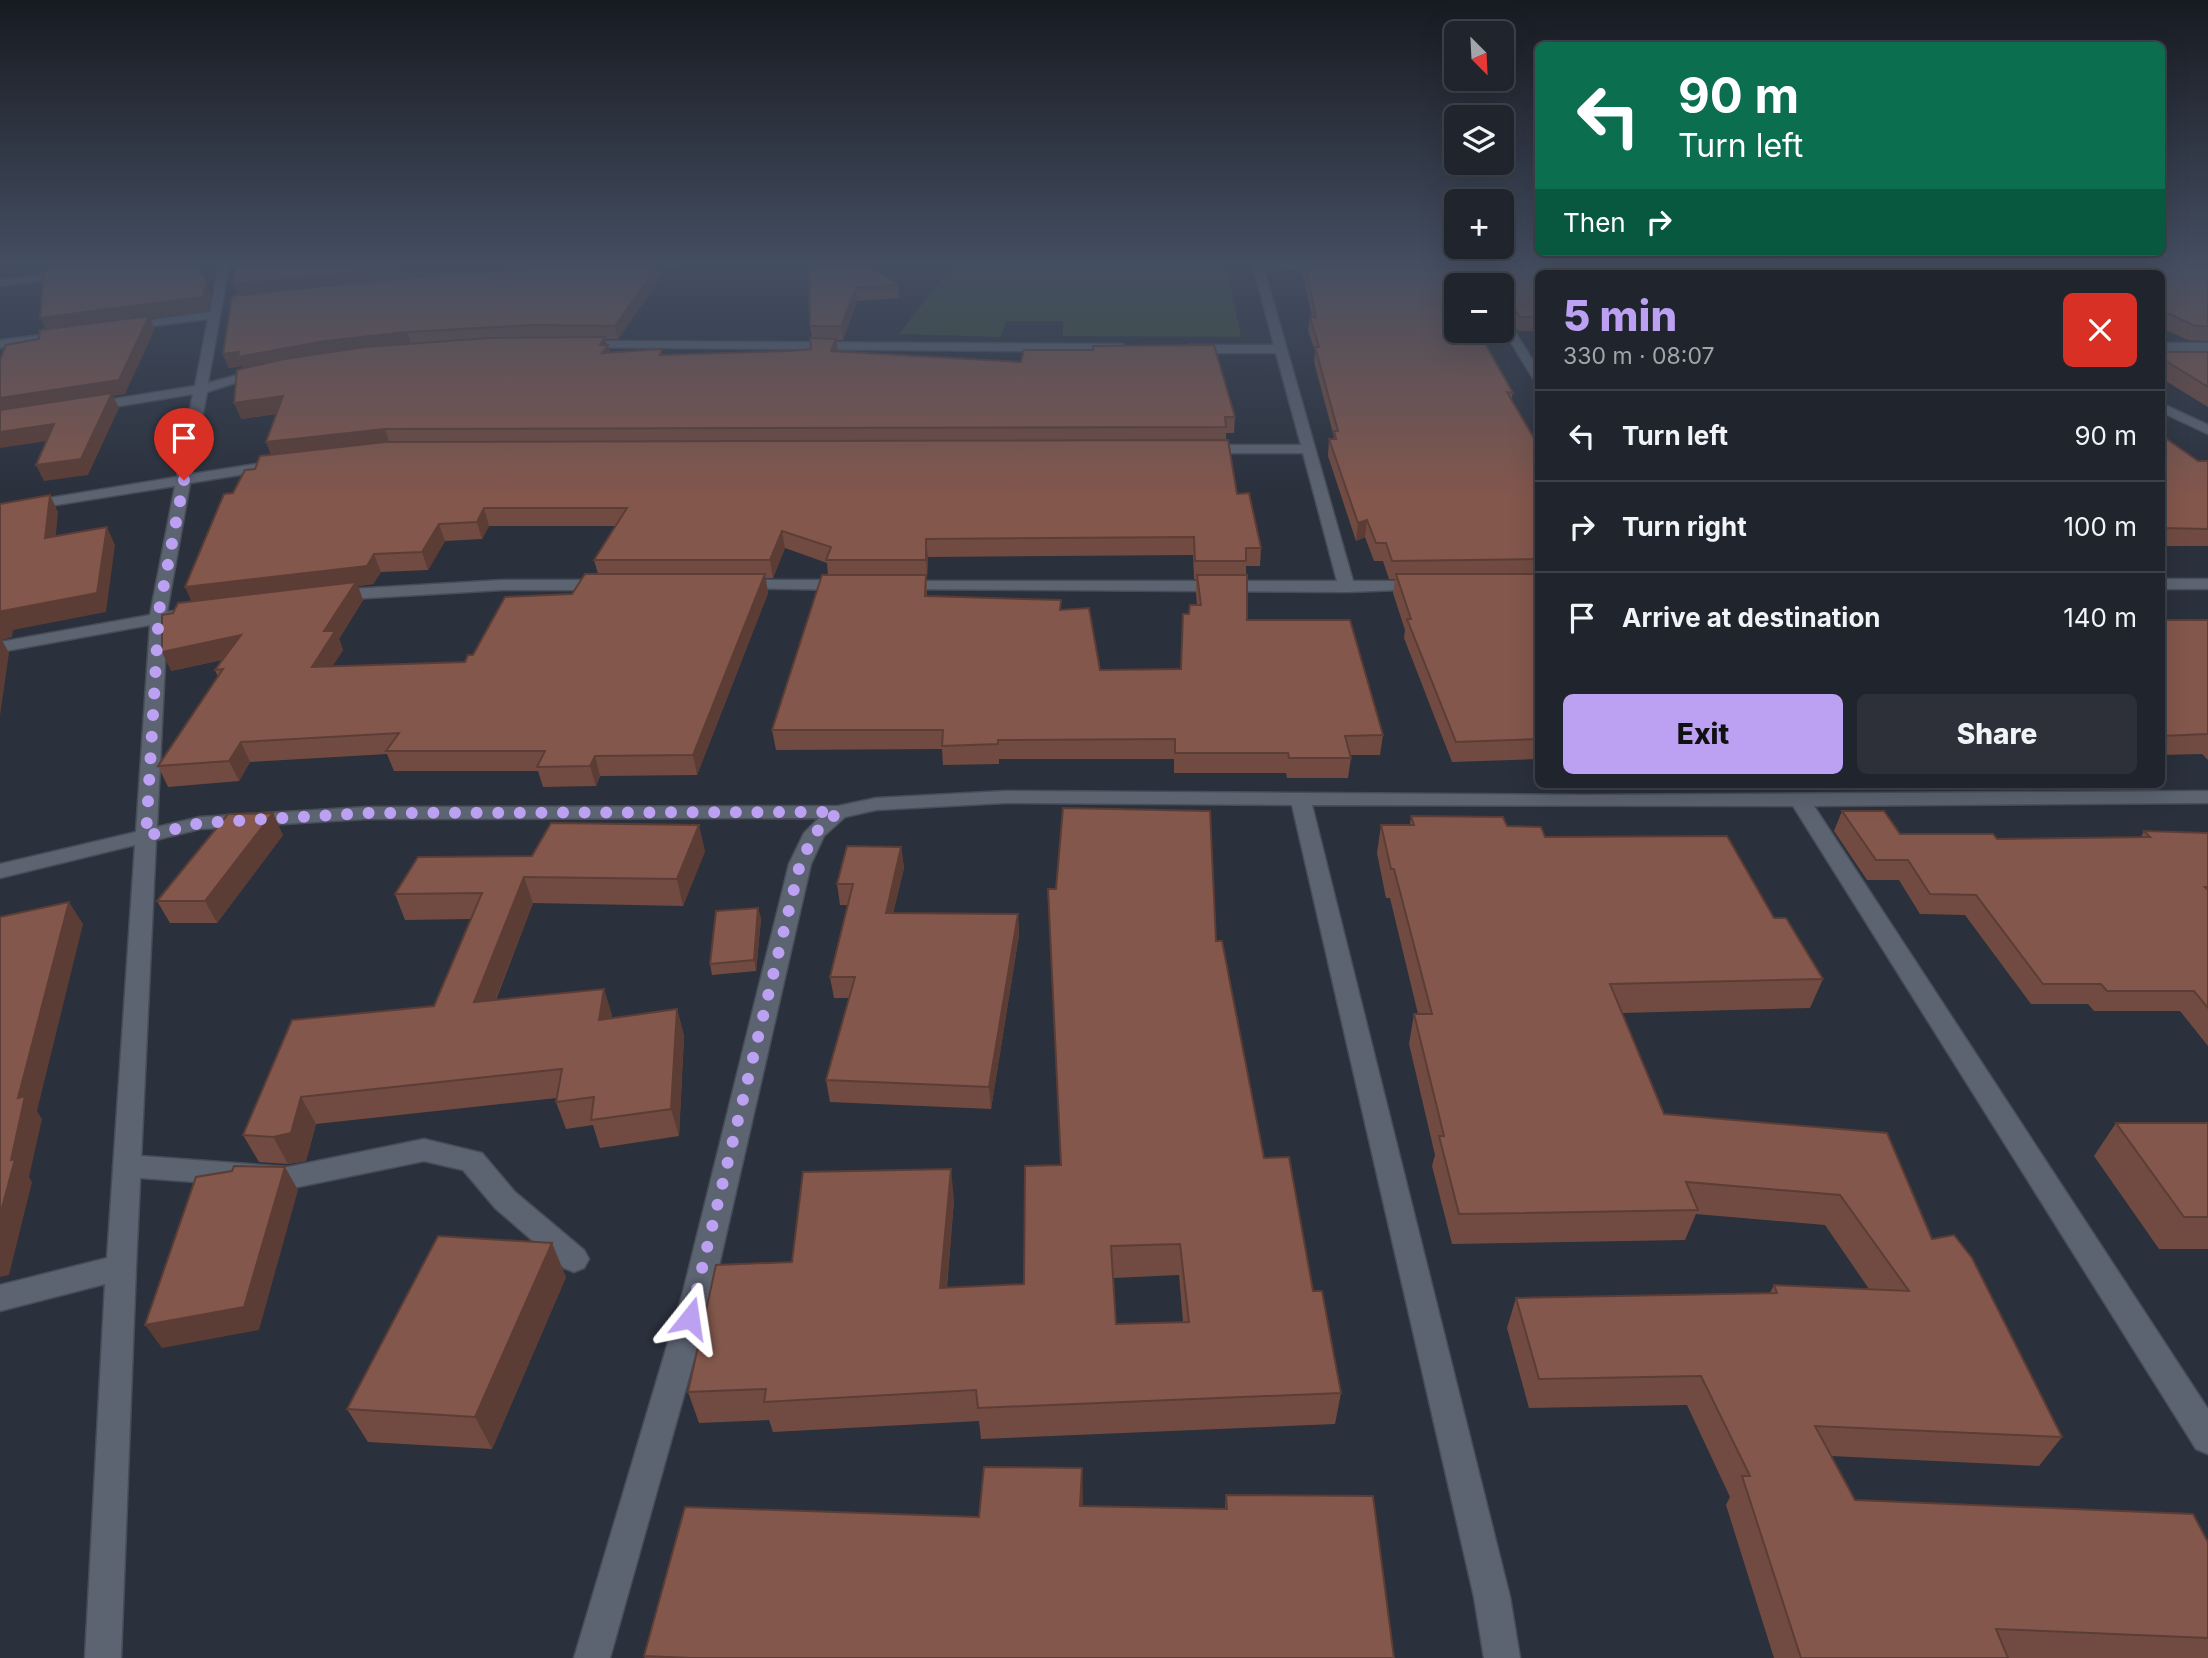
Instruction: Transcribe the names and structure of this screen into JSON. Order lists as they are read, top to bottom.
{
  "north": "bottom right",
  "page": {
    "map_buttons": ["+", "−"],
    "turn": ["90 m", "Turn left"],
    "then": "Then",
    "heading": ["5 min", "330 m · 08:07"],
    "list": [
      {
        "name": "Turn left",
        "value": "90 m"
      },
      {
        "name": "Turn right",
        "value": "100 m"
      },
      {
        "name": "Arrive at destination",
        "value": "140 m"
      }
    ],
    "buttons": ["Exit", "Share"]
  }
}
